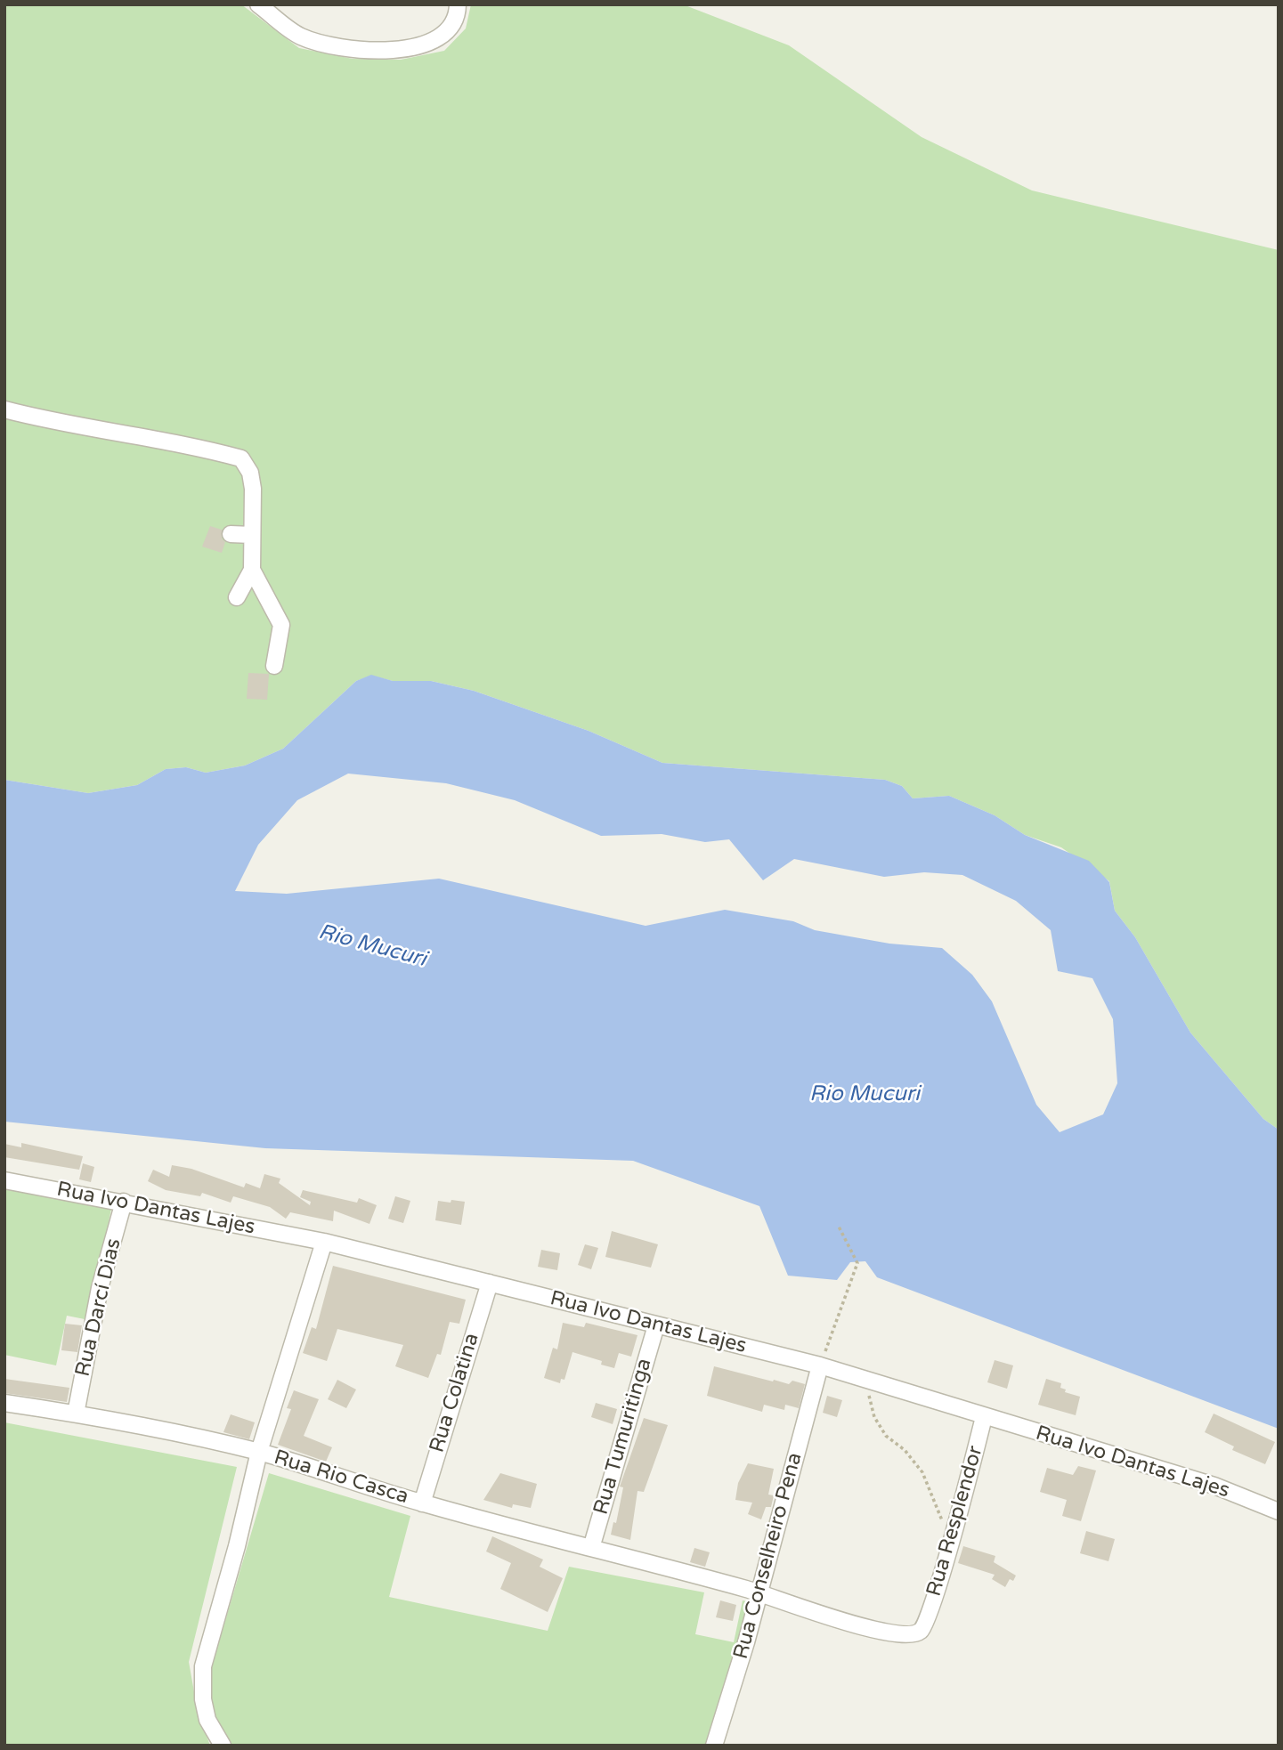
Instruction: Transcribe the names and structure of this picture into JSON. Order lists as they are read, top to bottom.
{
  "streets": {
    "street": [
      "Rua Ivo Dantas Lajes",
      "Rua Darcí Dias",
      "Rua Colatina",
      "Rua Tumuritinga",
      "Rua Rio Casca",
      "Rua Resplendor",
      "Rua Conselheiro Pena"
    ]
  },
  "crossings": [
    ["Rua Ivo Dantas Lajes", "Rua Darcí Dias"],
    ["Rua Ivo Dantas Lajes", "Rua Colatina"],
    ["Rua Ivo Dantas Lajes", "Rua Tumuritinga"],
    ["Rua Ivo Dantas Lajes", "Rua Resplendor"],
    ["Rua Ivo Dantas Lajes", "Rua Conselheiro Pena"],
    ["Rua Darcí Dias", "Rua Rio Casca"],
    ["Rua Colatina", "Rua Rio Casca"],
    ["Rua Tumuritinga", "Rua Rio Casca"],
    ["Rua Rio Casca", "Rua Resplendor"],
    ["Rua Rio Casca", "Rua Conselheiro Pena"]
  ],
  "water": ["Rio Mucuri"]
}
